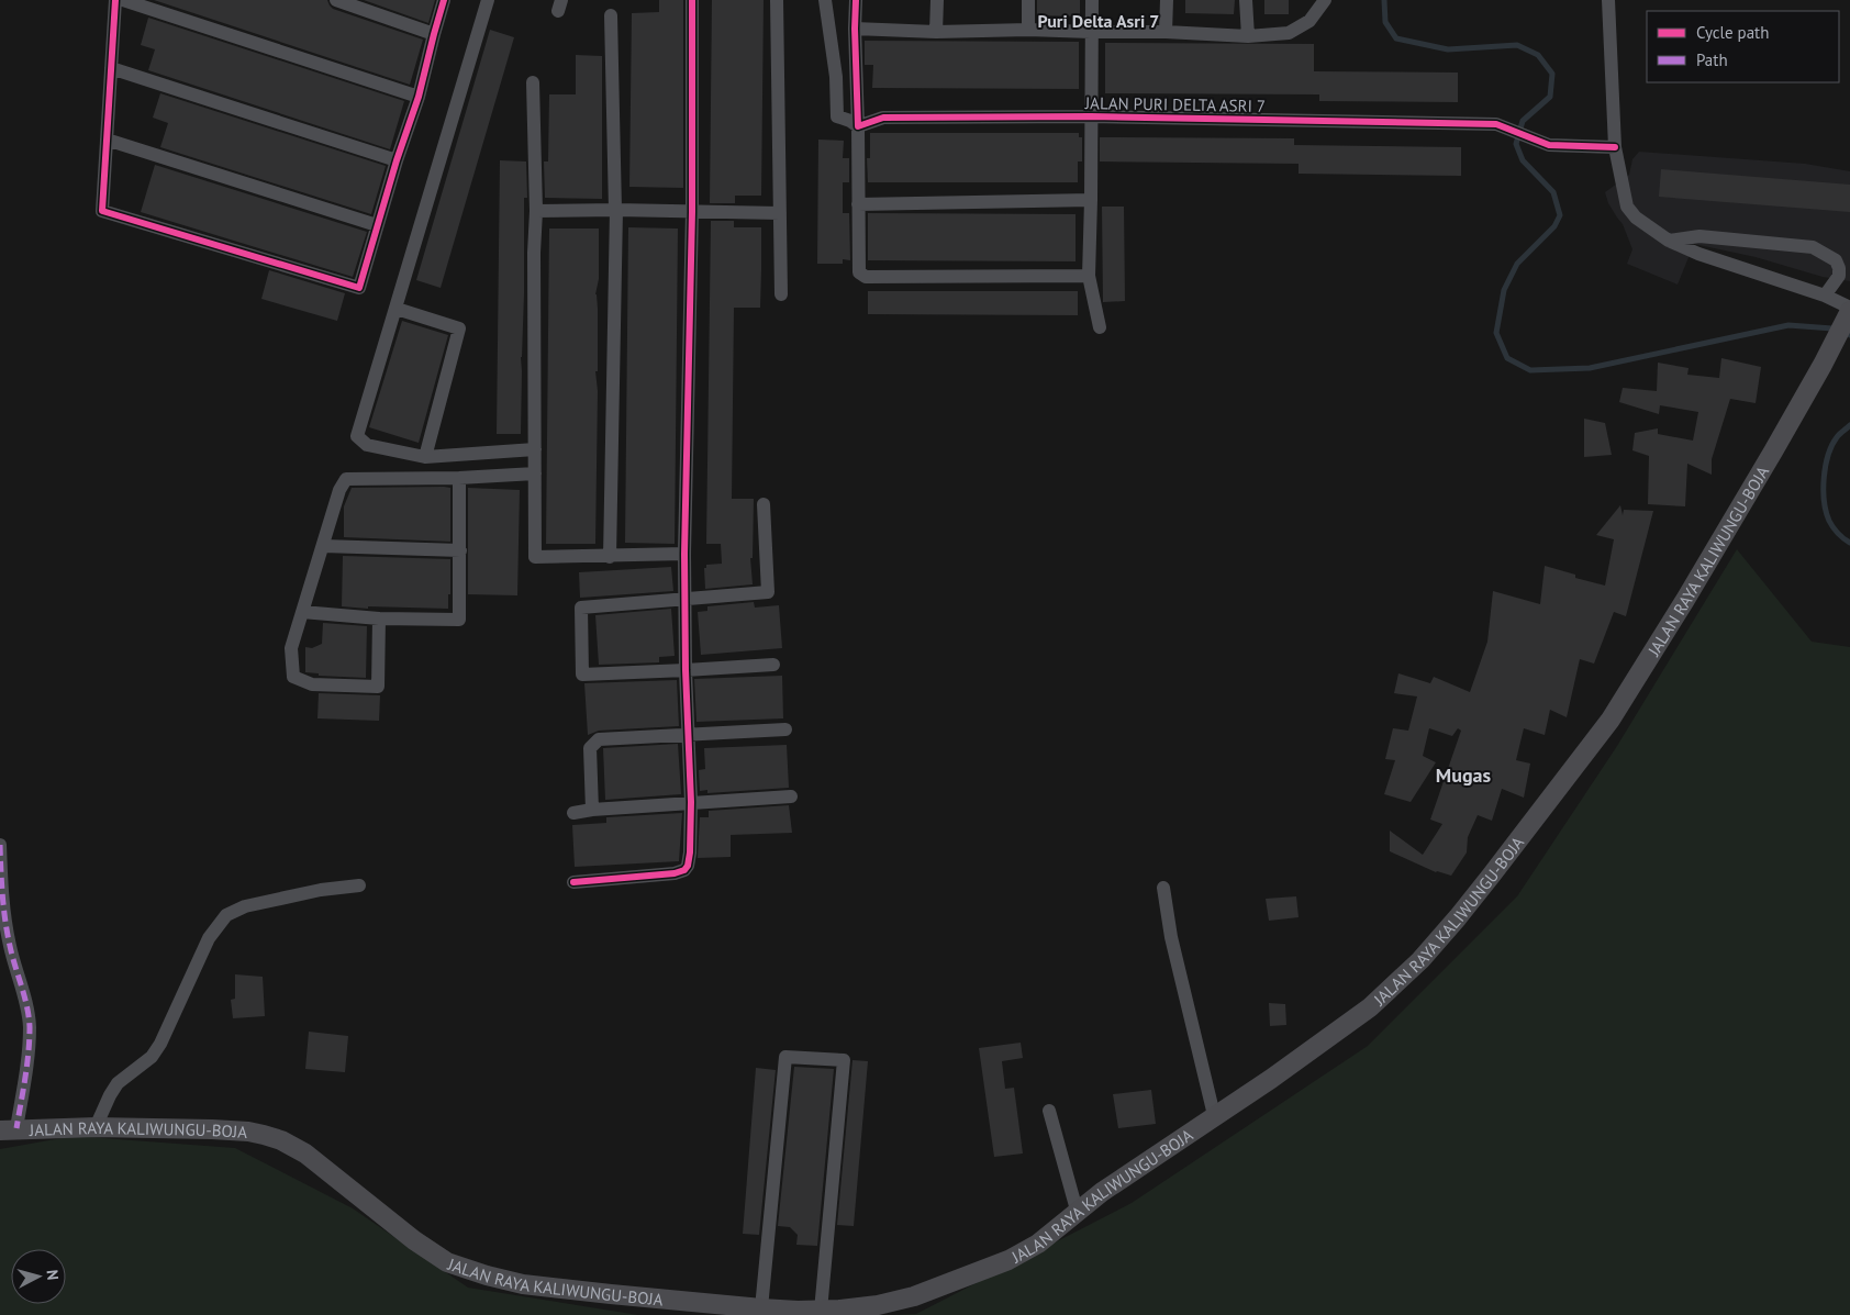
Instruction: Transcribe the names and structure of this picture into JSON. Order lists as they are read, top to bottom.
{
  "streets": {
    "main road": ["JALAN RAYA KALIWUNGU-BOJA"],
    "street": ["JALAN PURI DELTA ASRI 7"]
  },
  "districts": ["Puri Delta Asri 7", "Mugas"],
  "legend": ["Cycle path", "Path"],
  "north": "right"
}
